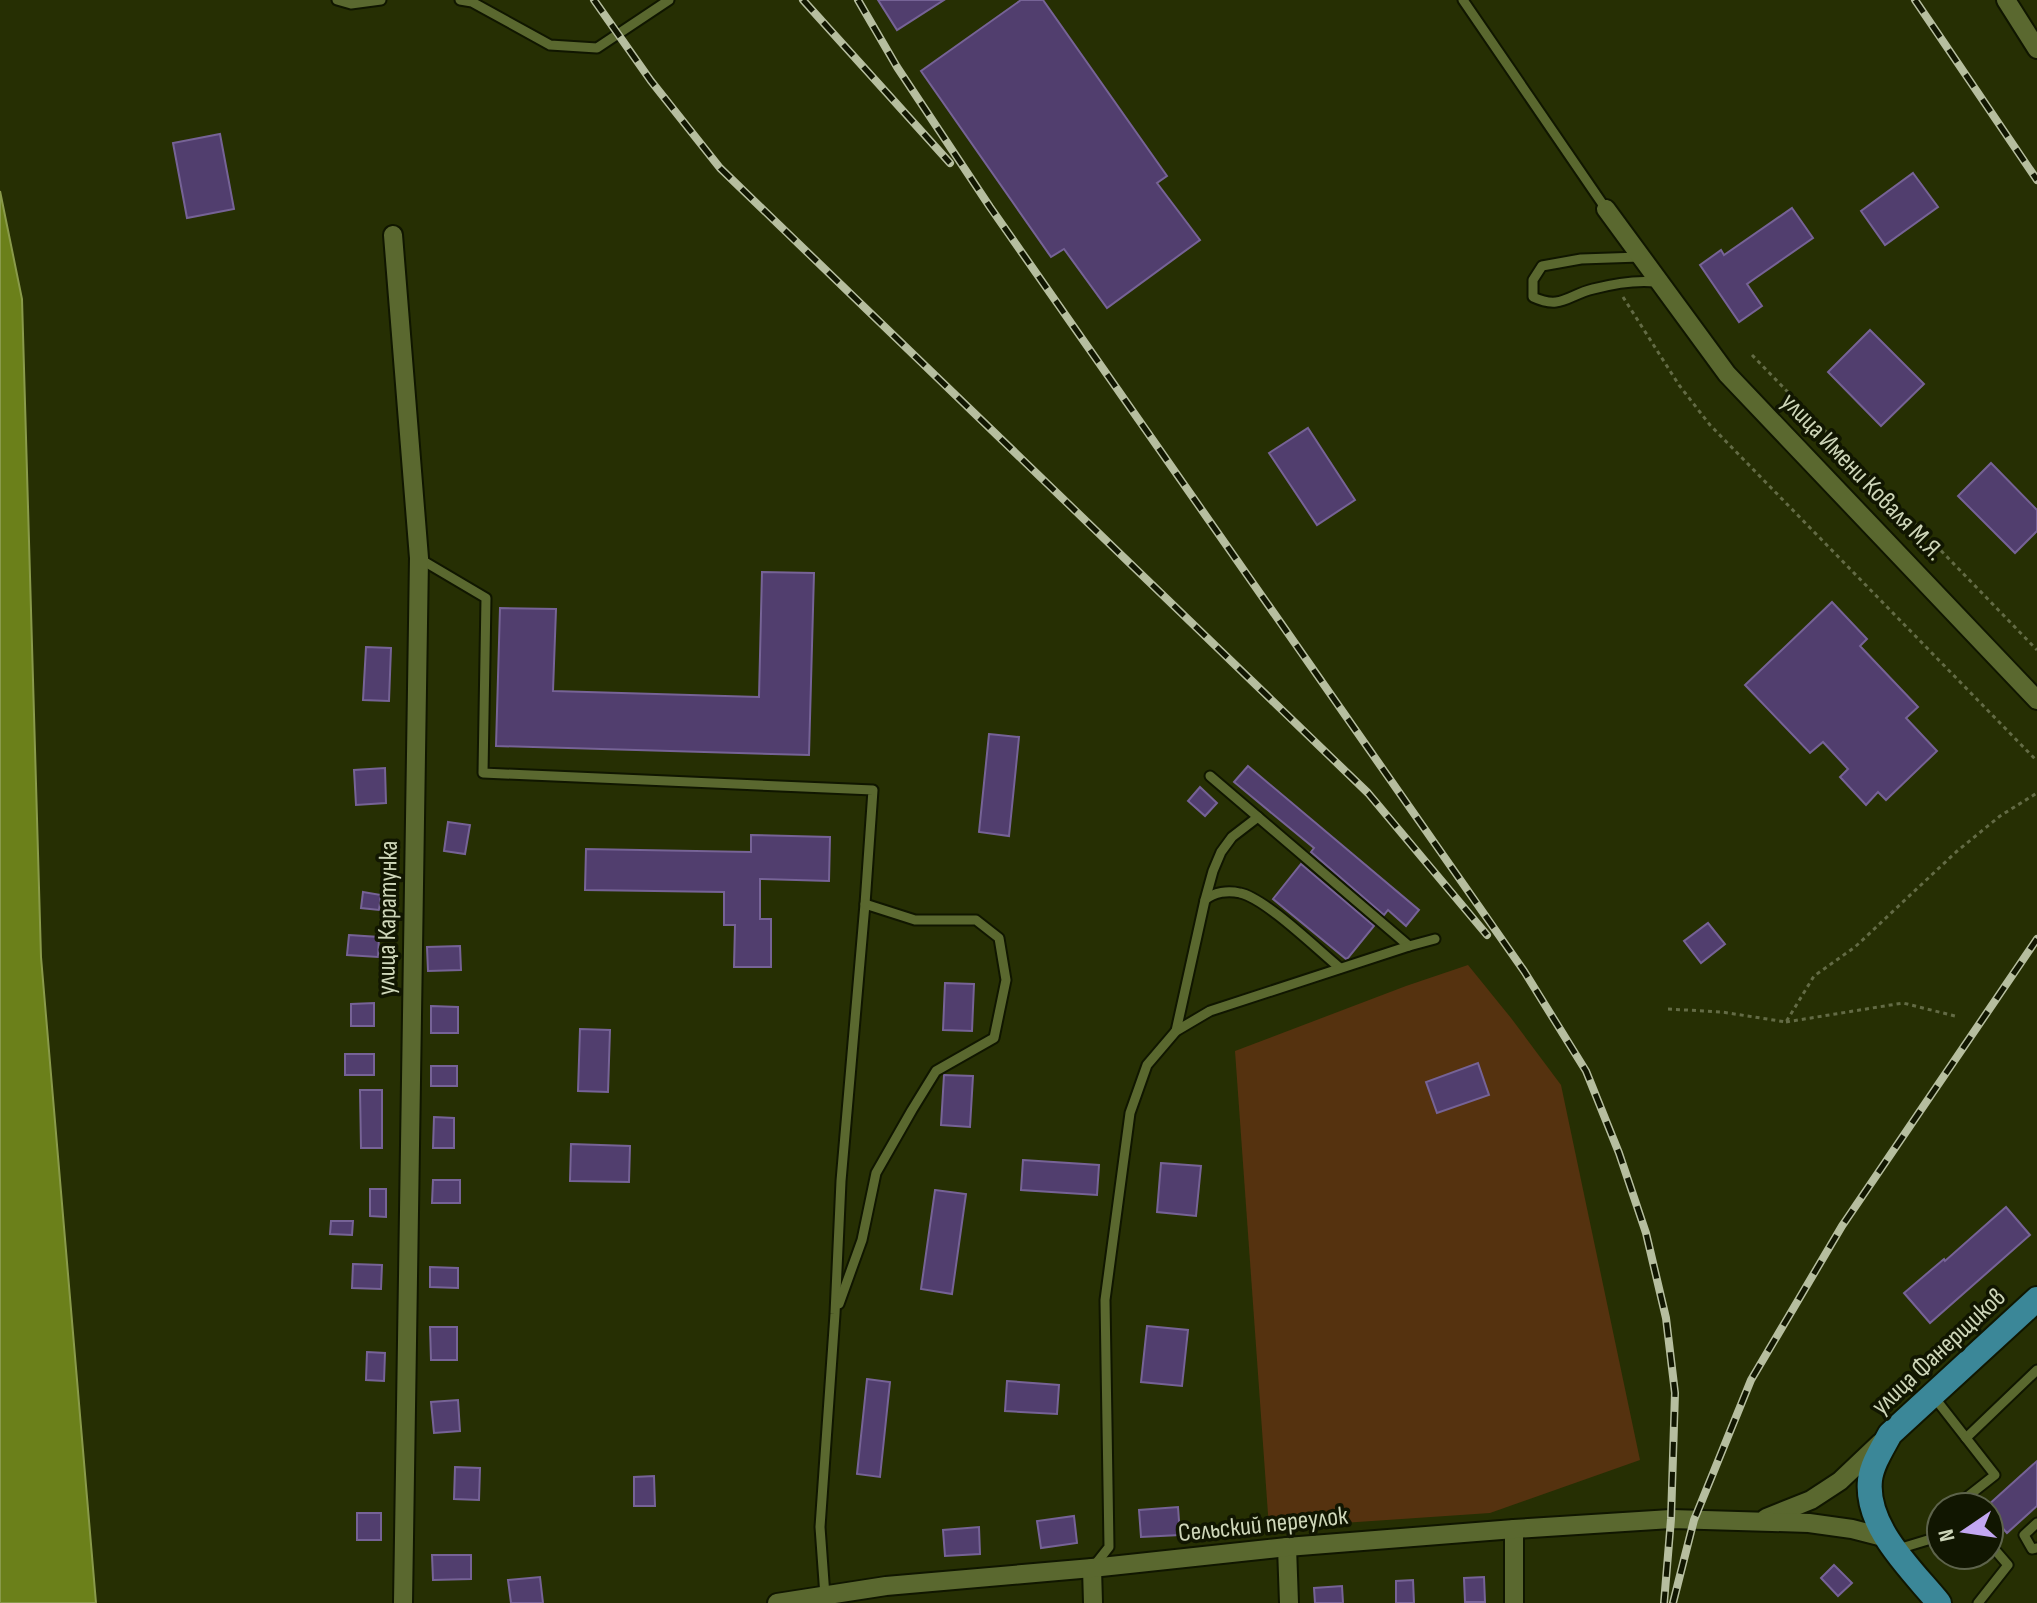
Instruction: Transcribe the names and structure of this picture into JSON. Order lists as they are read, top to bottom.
{
  "streets": {
    "main road": ["улица Фанерщиков"],
    "street": ["улица Имени Коваля М.Я.", "улица Каратунка", "Сельский переулок"]
  },
  "crossings": [
    ["улица Фанерщиков", "Сельский переулок"]
  ],
  "north": "left"
}
